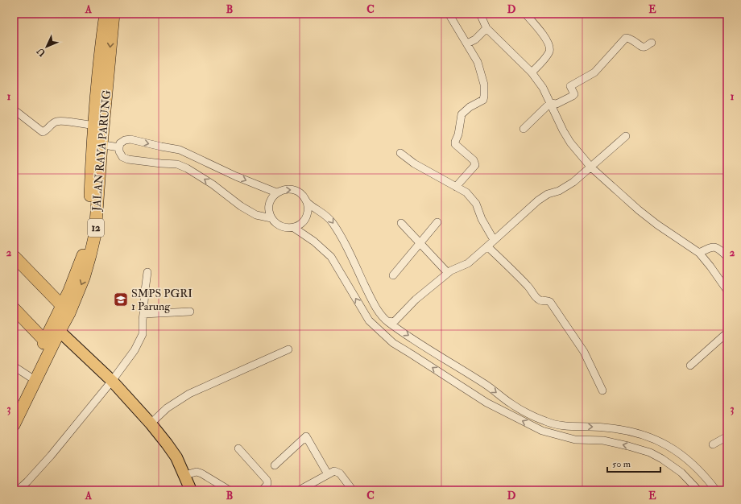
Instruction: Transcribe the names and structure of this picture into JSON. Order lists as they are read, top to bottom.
{
  "streets": {
    "highway": ["JALAN RAYA PARUNG", "12"]
  },
  "places": {
    "school or university": ["SMPS PGRI 1 Parung"]
  },
  "scale_bar": "50 m",
  "north": "bottom left",
  "grid": {
    "columns": [
      "A",
      "B",
      "C",
      "D",
      "E"
    ],
    "rows": ["1", "2", "3"]
  }
}
